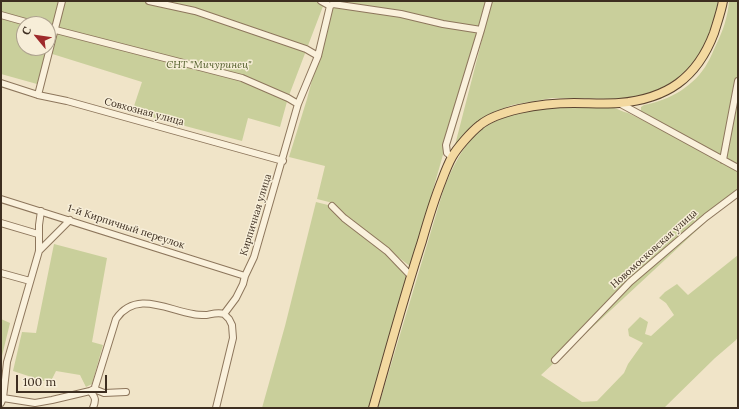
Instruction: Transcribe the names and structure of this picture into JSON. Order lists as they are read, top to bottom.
{
  "streets": {
    "street": [
      "Совхозная улица",
      "Кирпичная улица",
      "1-й Кирпичный переулок",
      "Новомосковская улица"
    ]
  },
  "crossings": [
    ["Совхозная улица", "Кирпичная улица"],
    ["Кирпичная улица", "1-й Кирпичный переулок"]
  ],
  "parks": ["СНТ \"Мичуринец\""],
  "scale_bar": "100 m",
  "north": "top left"
}
